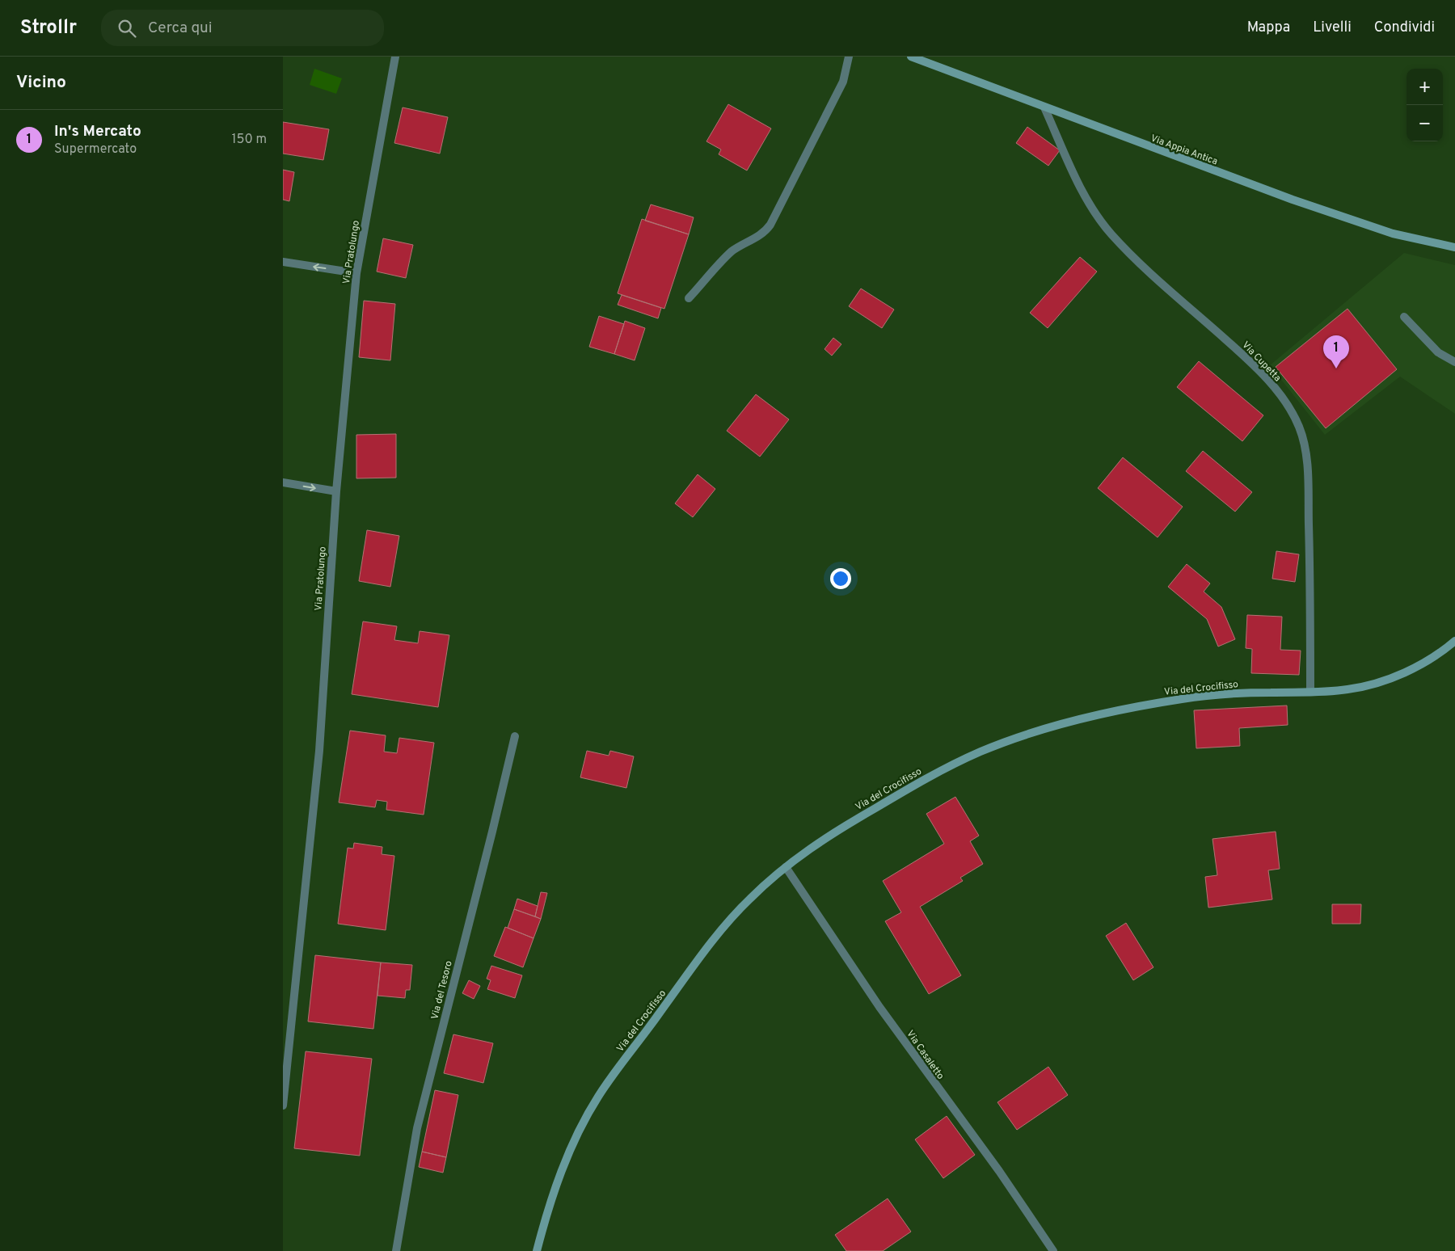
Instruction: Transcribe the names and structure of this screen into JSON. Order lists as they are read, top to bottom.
{
  "streets": {
    "street": [
      "Via Appia Antica",
      "Via Pratolungo",
      "Via Cupetta",
      "Via del Crocifisso",
      "Via del Tesoro",
      "Via Casaletto"
    ]
  },
  "crossings": [
    ["Via Appia Antica", "Via Cupetta"],
    ["Via Cupetta", "Via del Crocifisso"],
    ["Via del Crocifisso", "Via Casaletto"]
  ],
  "page": {
    "header": "Strollr",
    "search": "Cerca qui",
    "nav": ["Mappa", "Livelli", "Condividi"],
    "heading": "Vicino",
    "map_buttons": ["+", "−"],
    "list": [
      {
        "mark": "1",
        "name": "In's Mercato",
        "note": "Supermercato",
        "value": "150 m"
      }
    ],
    "pins": "1"
  }
}
